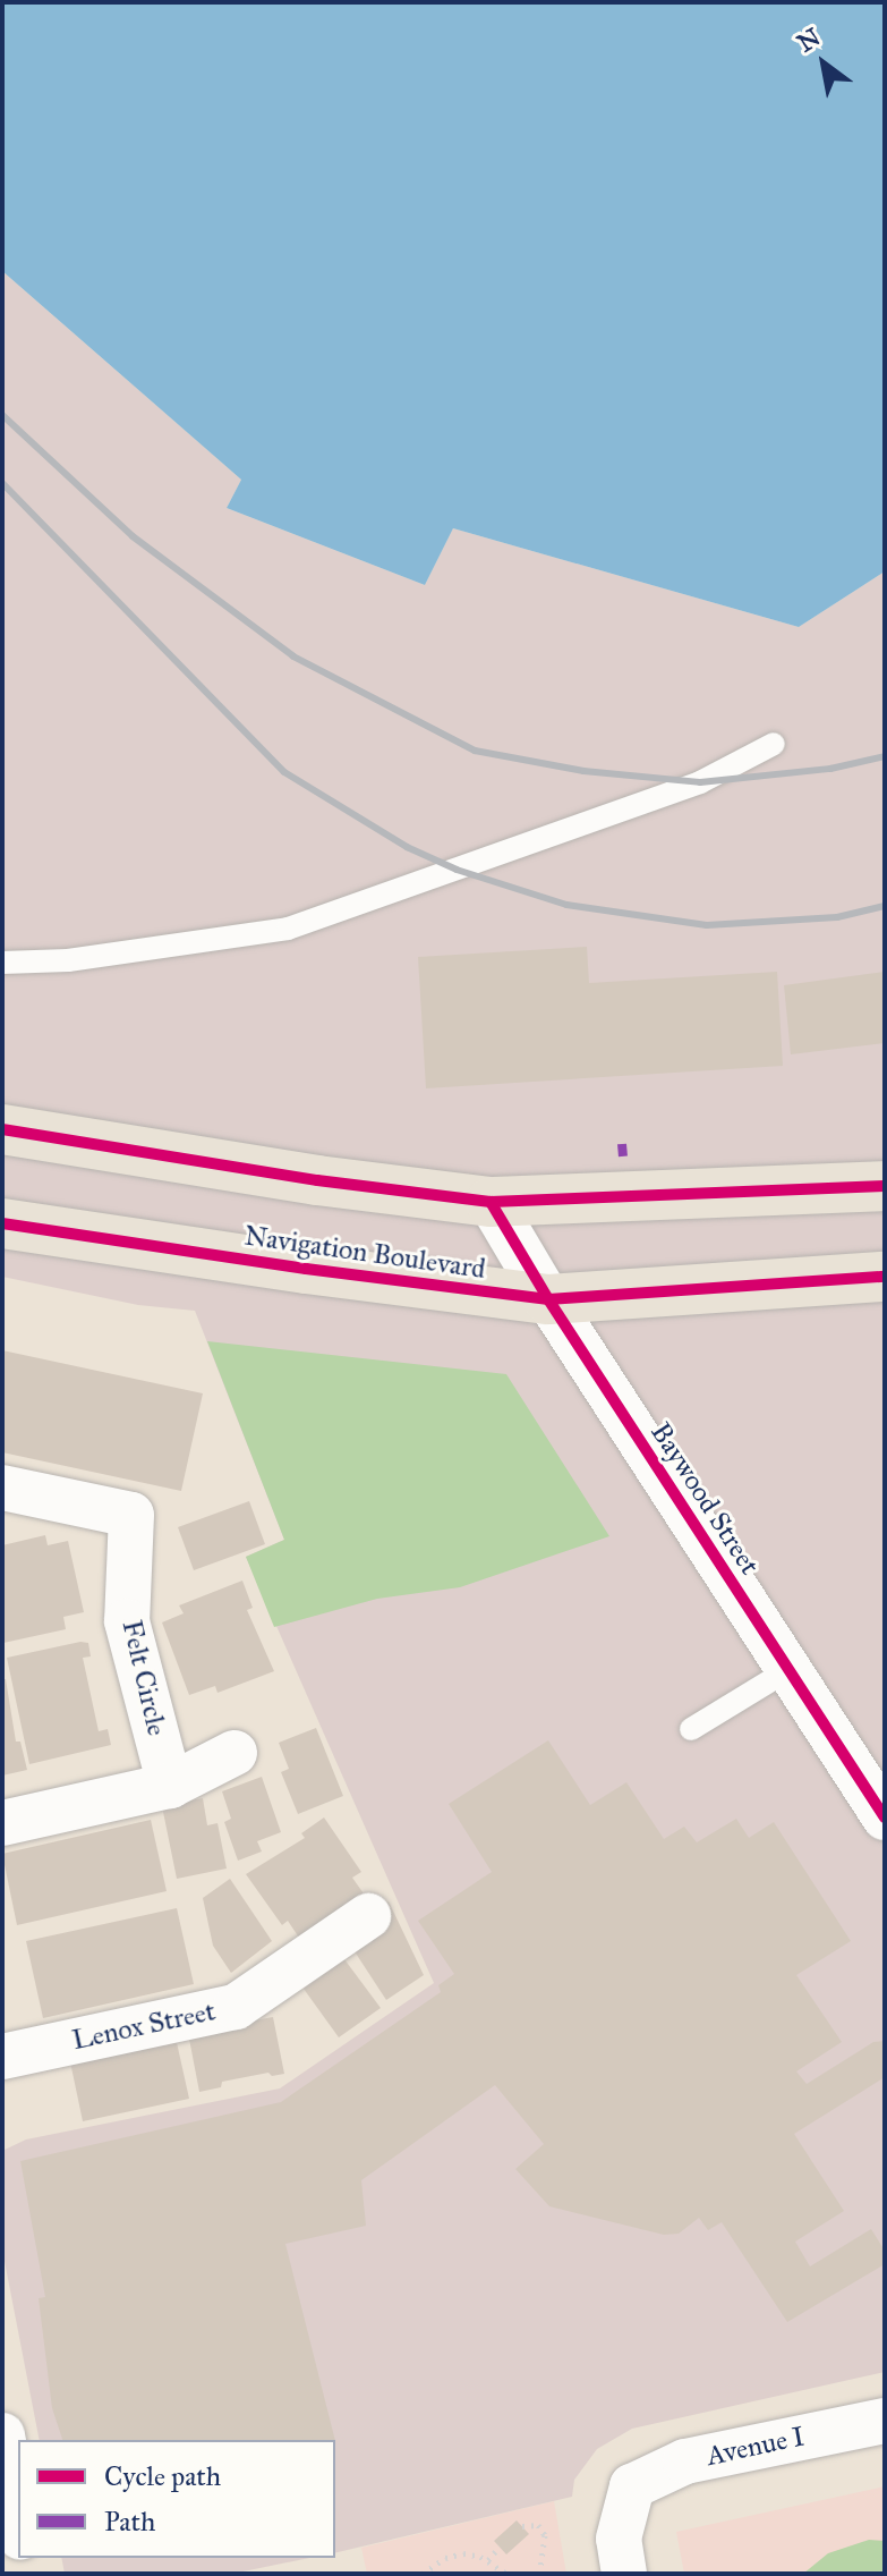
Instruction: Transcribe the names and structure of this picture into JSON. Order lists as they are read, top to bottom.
{
  "streets": {
    "main road": ["Navigation Boulevard"],
    "street": [
      "Baywood Street",
      "Felt Circle",
      "Lenox Street",
      "Avenue I"
    ]
  },
  "crossings": [
    ["Navigation Boulevard", "Baywood Street"]
  ],
  "legend": ["Cycle path", "Path"],
  "north": "top left"
}
